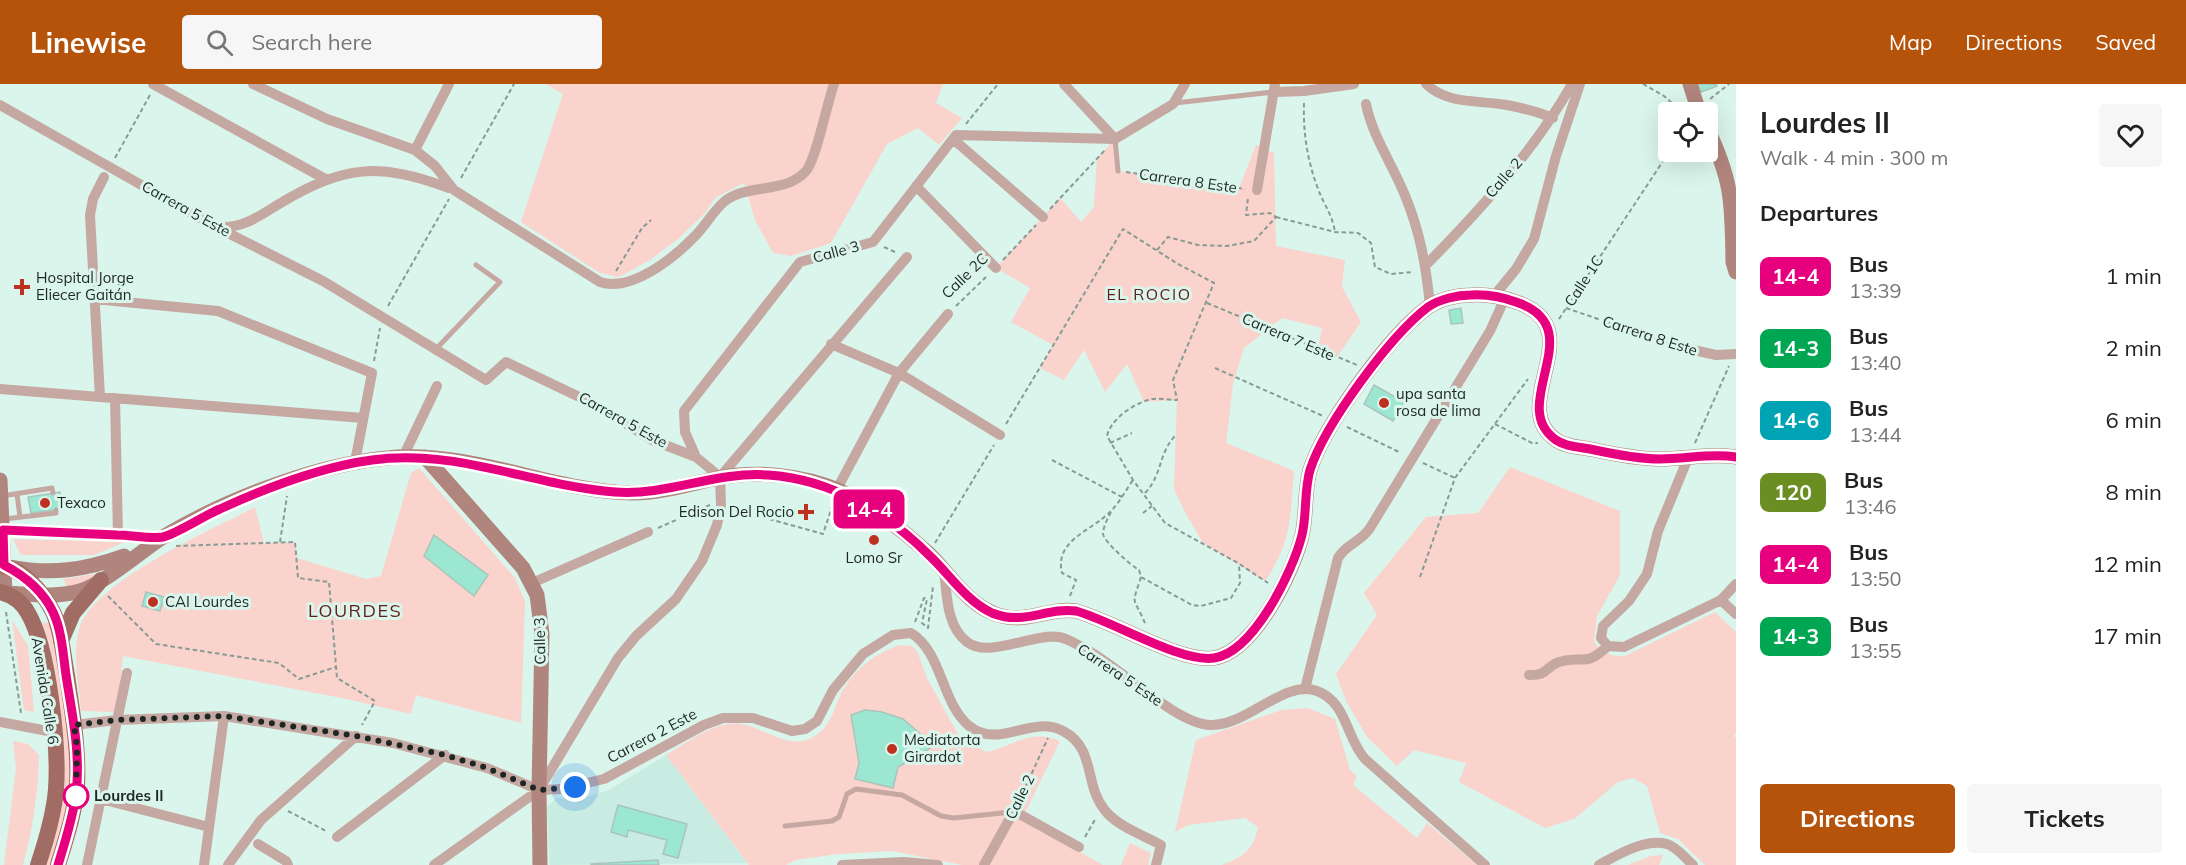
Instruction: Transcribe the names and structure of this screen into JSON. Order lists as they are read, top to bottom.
{
  "streets": {
    "main road": ["Avenida Calle 6"],
    "street": [
      "Calle 2",
      "Carrera 8 Este",
      "Carrera 5 Este",
      "Calle 3",
      "Calle 2C",
      "Carrera 2 Este"
    ],
    "path": ["Calle 1C", "Carrera 7 Este"]
  },
  "crossings": [
    ["Carrera 8 Este", "Calle 2C"],
    ["Carrera 8 Este", "Calle 1C"],
    ["Carrera 5 Este", "Calle 3"],
    ["Calle 3", "Carrera 2 Este"],
    ["Avenida Calle 6", "Carrera 2 Este"]
  ],
  "districts": ["EL ROCIO", "LOURDES"],
  "places": {
    "health": ["Hospital Jorge Eliecer Gaitán", "Edison Del Rocio"],
    "other": [
      "upa santa rosa de lima",
      "Texaco",
      "Lomo Sr",
      "CAI Lourdes",
      "Mediatorta Girardot",
      "Lourdes II"
    ]
  },
  "lines": ["bus line 14-4"],
  "page": {
    "header": "Linewise",
    "search": "Search here",
    "nav": ["Map", "Directions", "Saved"],
    "on_map": "14-4",
    "heading": [
      ["Lourdes II", "Walk · 4 min · 300 m"],
      "Departures"
    ],
    "list": [
      {
        "mark": "14-4",
        "name": "Bus",
        "note": "13:39",
        "value": "1 min"
      },
      {
        "mark": "14-3",
        "name": "Bus",
        "note": "13:40",
        "value": "2 min"
      },
      {
        "mark": "14-6",
        "name": "Bus",
        "note": "13:44",
        "value": "6 min"
      },
      {
        "mark": "120",
        "name": "Bus",
        "note": "13:46",
        "value": "8 min"
      },
      {
        "mark": "14-4",
        "name": "Bus",
        "note": "13:50",
        "value": "12 min"
      },
      {
        "mark": "14-3",
        "name": "Bus",
        "note": "13:55",
        "value": "17 min"
      }
    ],
    "buttons": ["Directions", "Tickets"]
  }
}
